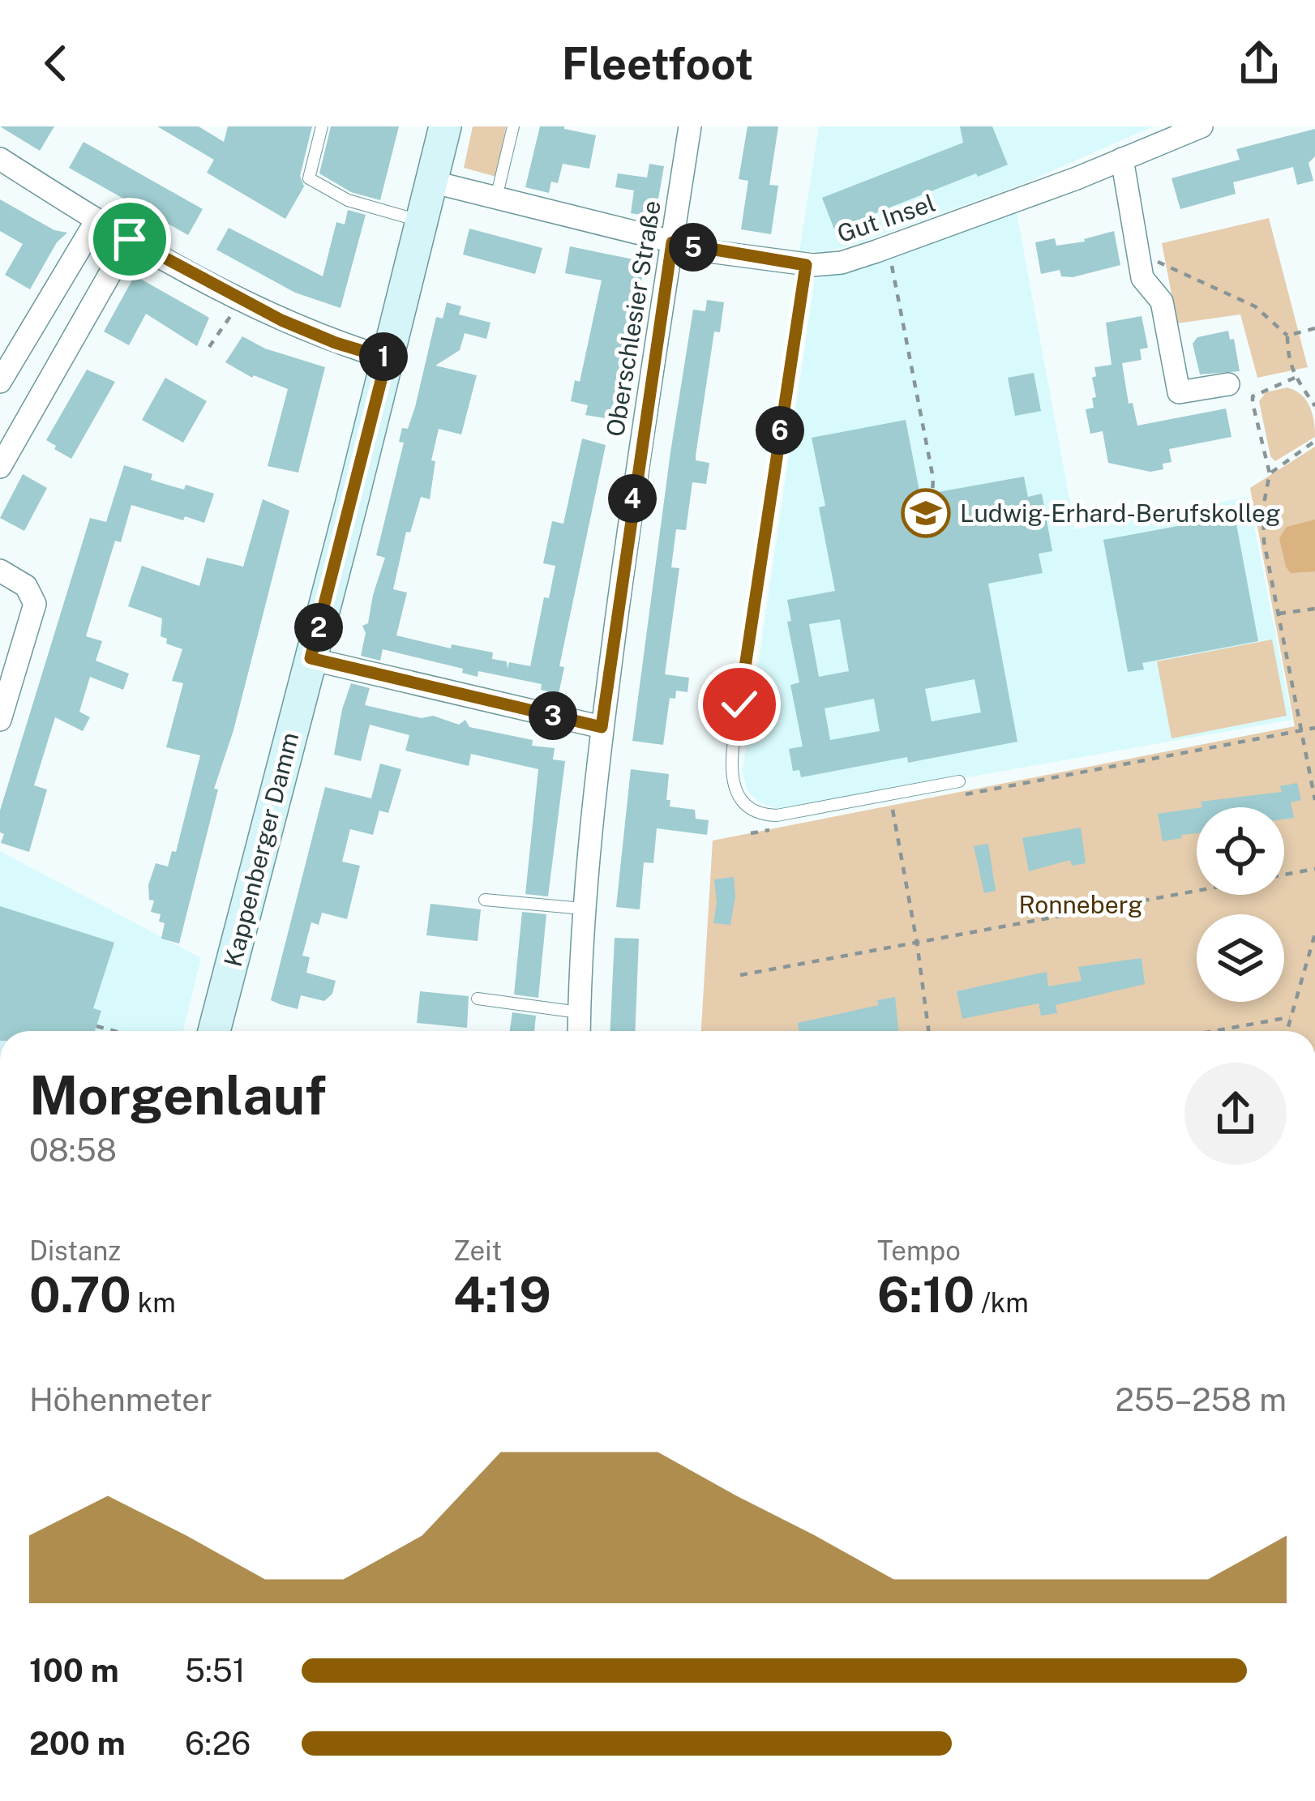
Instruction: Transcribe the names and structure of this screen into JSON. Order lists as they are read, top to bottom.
{
  "streets": {
    "main road": ["Kappenberger Damm"],
    "street": ["Gut Insel", "Oberschlesier Straße"]
  },
  "crossings": [
    ["Gut Insel", "Oberschlesier Straße"],
    ["Gut Insel", "Kappenberger Damm"]
  ],
  "parks": ["Ronneberg"],
  "places": {
    "school or university": ["Ludwig-Erhard-Berufskolleg"]
  },
  "page": {
    "header": "Fleetfoot",
    "pins": [
      "5",
      "1",
      "6",
      "4",
      "2",
      "3"
    ],
    "heading": ["Morgenlauf", "08:58"],
    "stats": [
      ["Distanz", "0.70 km"],
      ["Zeit", "4:19"],
      ["Tempo", "6:10 /km"]
    ],
    "chart": ["Höhenmeter", "255–258 m"],
    "list": [
      {
        "name": "100 m",
        "note": "5:51"
      },
      {
        "name": "200 m",
        "note": "6:26"
      }
    ]
  }
}
